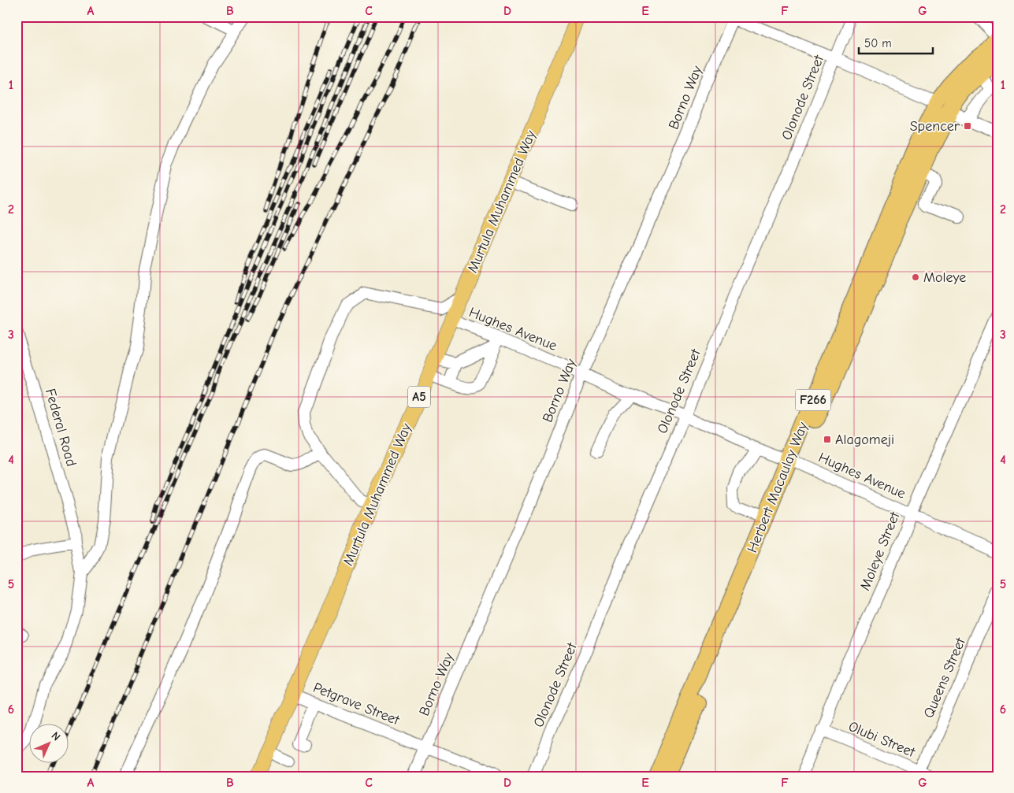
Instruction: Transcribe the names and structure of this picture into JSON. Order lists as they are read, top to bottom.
{
  "streets": {
    "highway": ["F266", "Herbert Macaulay Way"],
    "main road": ["Murtula Muhammed Way", "A5"],
    "street": [
      "Borno Way",
      "Olonode Street",
      "Hughes Avenue",
      "Federal Road",
      "Moleye Street",
      "Queens Street",
      "Petgrave Street",
      "Olubi Street"
    ]
  },
  "crossings": [
    ["Borno Way", "Hughes Avenue"],
    ["Borno Way", "Petgrave Street"],
    ["Olonode Street", "Hughes Avenue"],
    ["Murtula Muhammed Way", "Hughes Avenue"],
    ["Murtula Muhammed Way", "Petgrave Street"],
    ["Hughes Avenue", "Herbert Macaulay Way"],
    ["Hughes Avenue", "Moleye Street"],
    ["Moleye Street", "Olubi Street"],
    ["Queens Street", "Olubi Street"]
  ],
  "places": {
    "transit": ["Spencer", "Alagomeji"],
    "other": ["Moleye"]
  },
  "scale_bar": "50 m",
  "north": "top right",
  "grid": {
    "columns": [
      "A",
      "B",
      "C",
      "D",
      "E",
      "F",
      "G"
    ],
    "rows": [
      "1",
      "2",
      "3",
      "4",
      "5",
      "6"
    ]
  }
}
